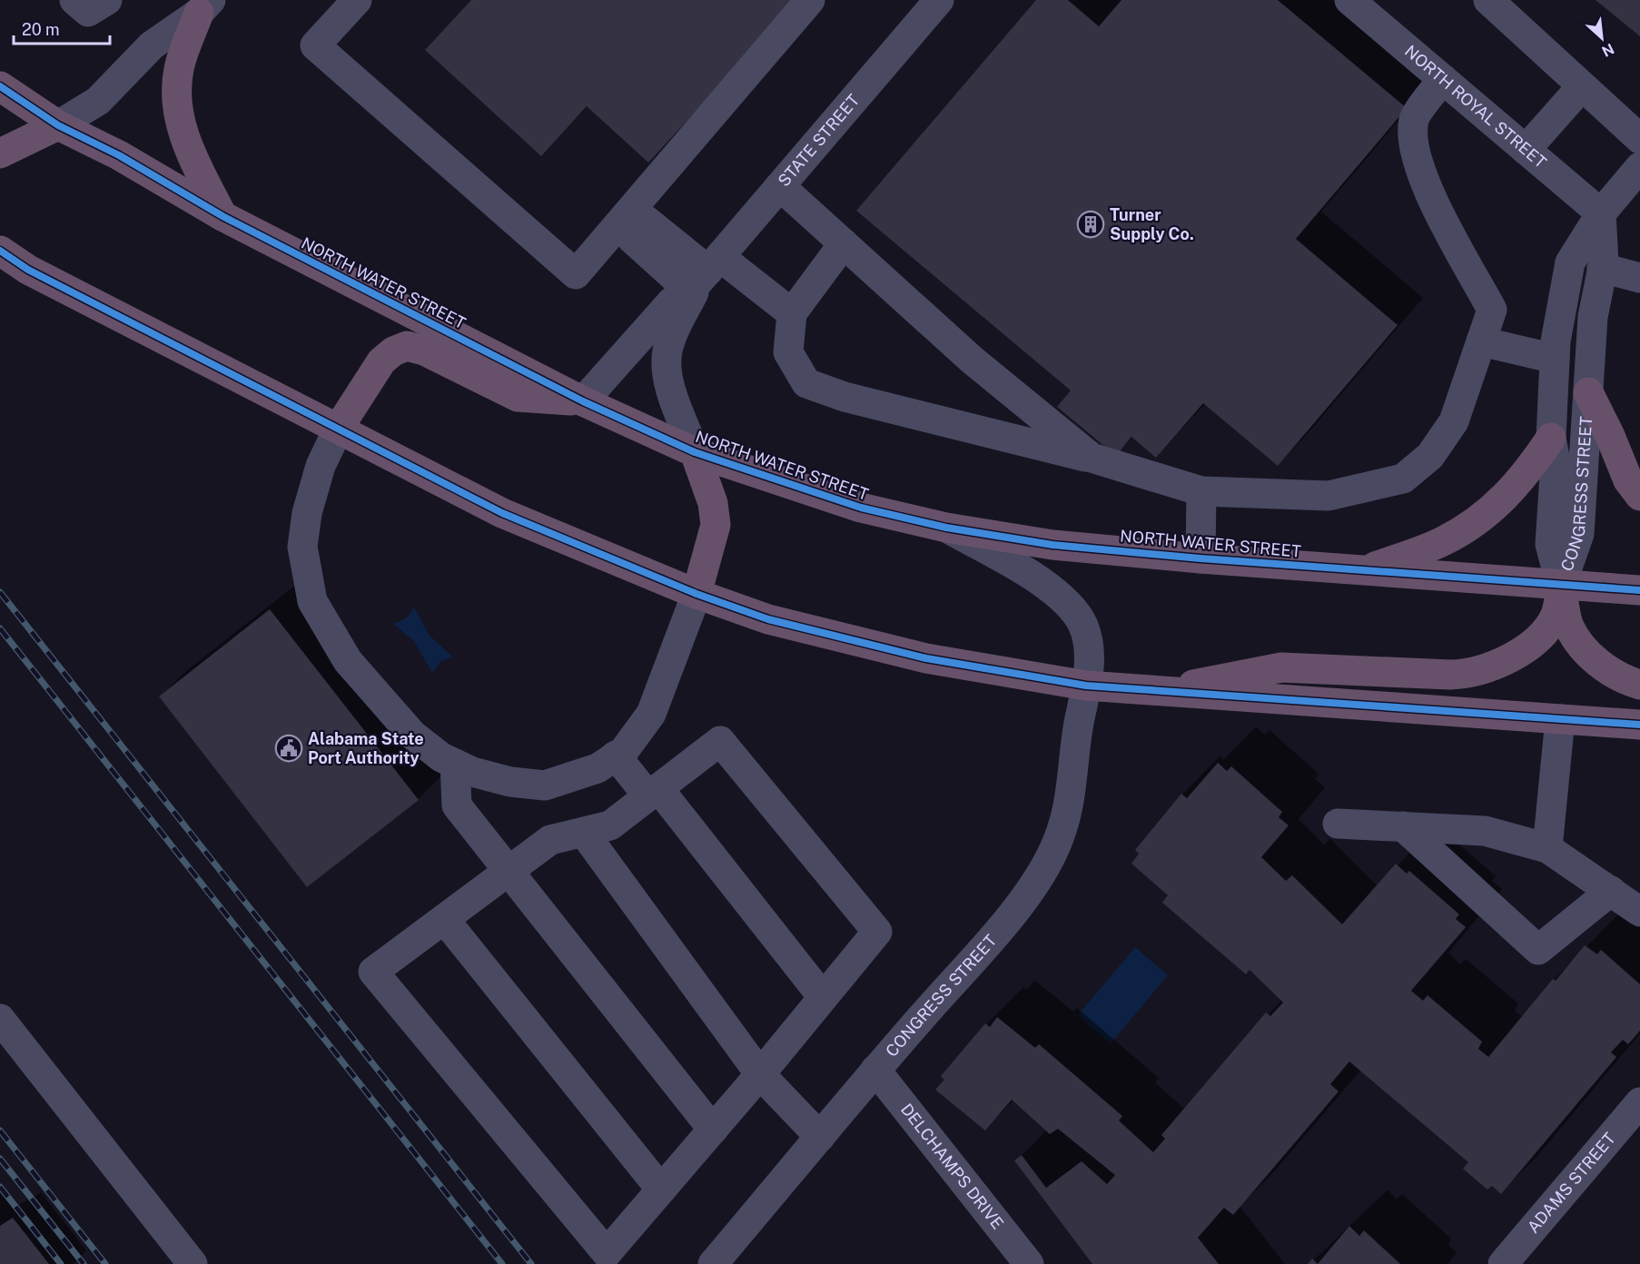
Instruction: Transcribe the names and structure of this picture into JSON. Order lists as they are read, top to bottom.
{
  "streets": {
    "highway": ["NORTH WATER STREET"],
    "street": [
      "NORTH ROYAL STREET",
      "STATE STREET",
      "CONGRESS STREET",
      "DELCHAMPS DRIVE",
      "ADAMS STREET"
    ]
  },
  "crossings": [
    ["NORTH ROYAL STREET", "CONGRESS STREET"],
    ["STATE STREET", "NORTH WATER STREET"],
    ["NORTH WATER STREET", "CONGRESS STREET"],
    ["CONGRESS STREET", "DELCHAMPS DRIVE"]
  ],
  "places": {
    "building": ["Turner Supply Co."],
    "public building": ["Alabama State Port Authority"]
  },
  "scale_bar": "20 m",
  "north": "bottom right"
}
